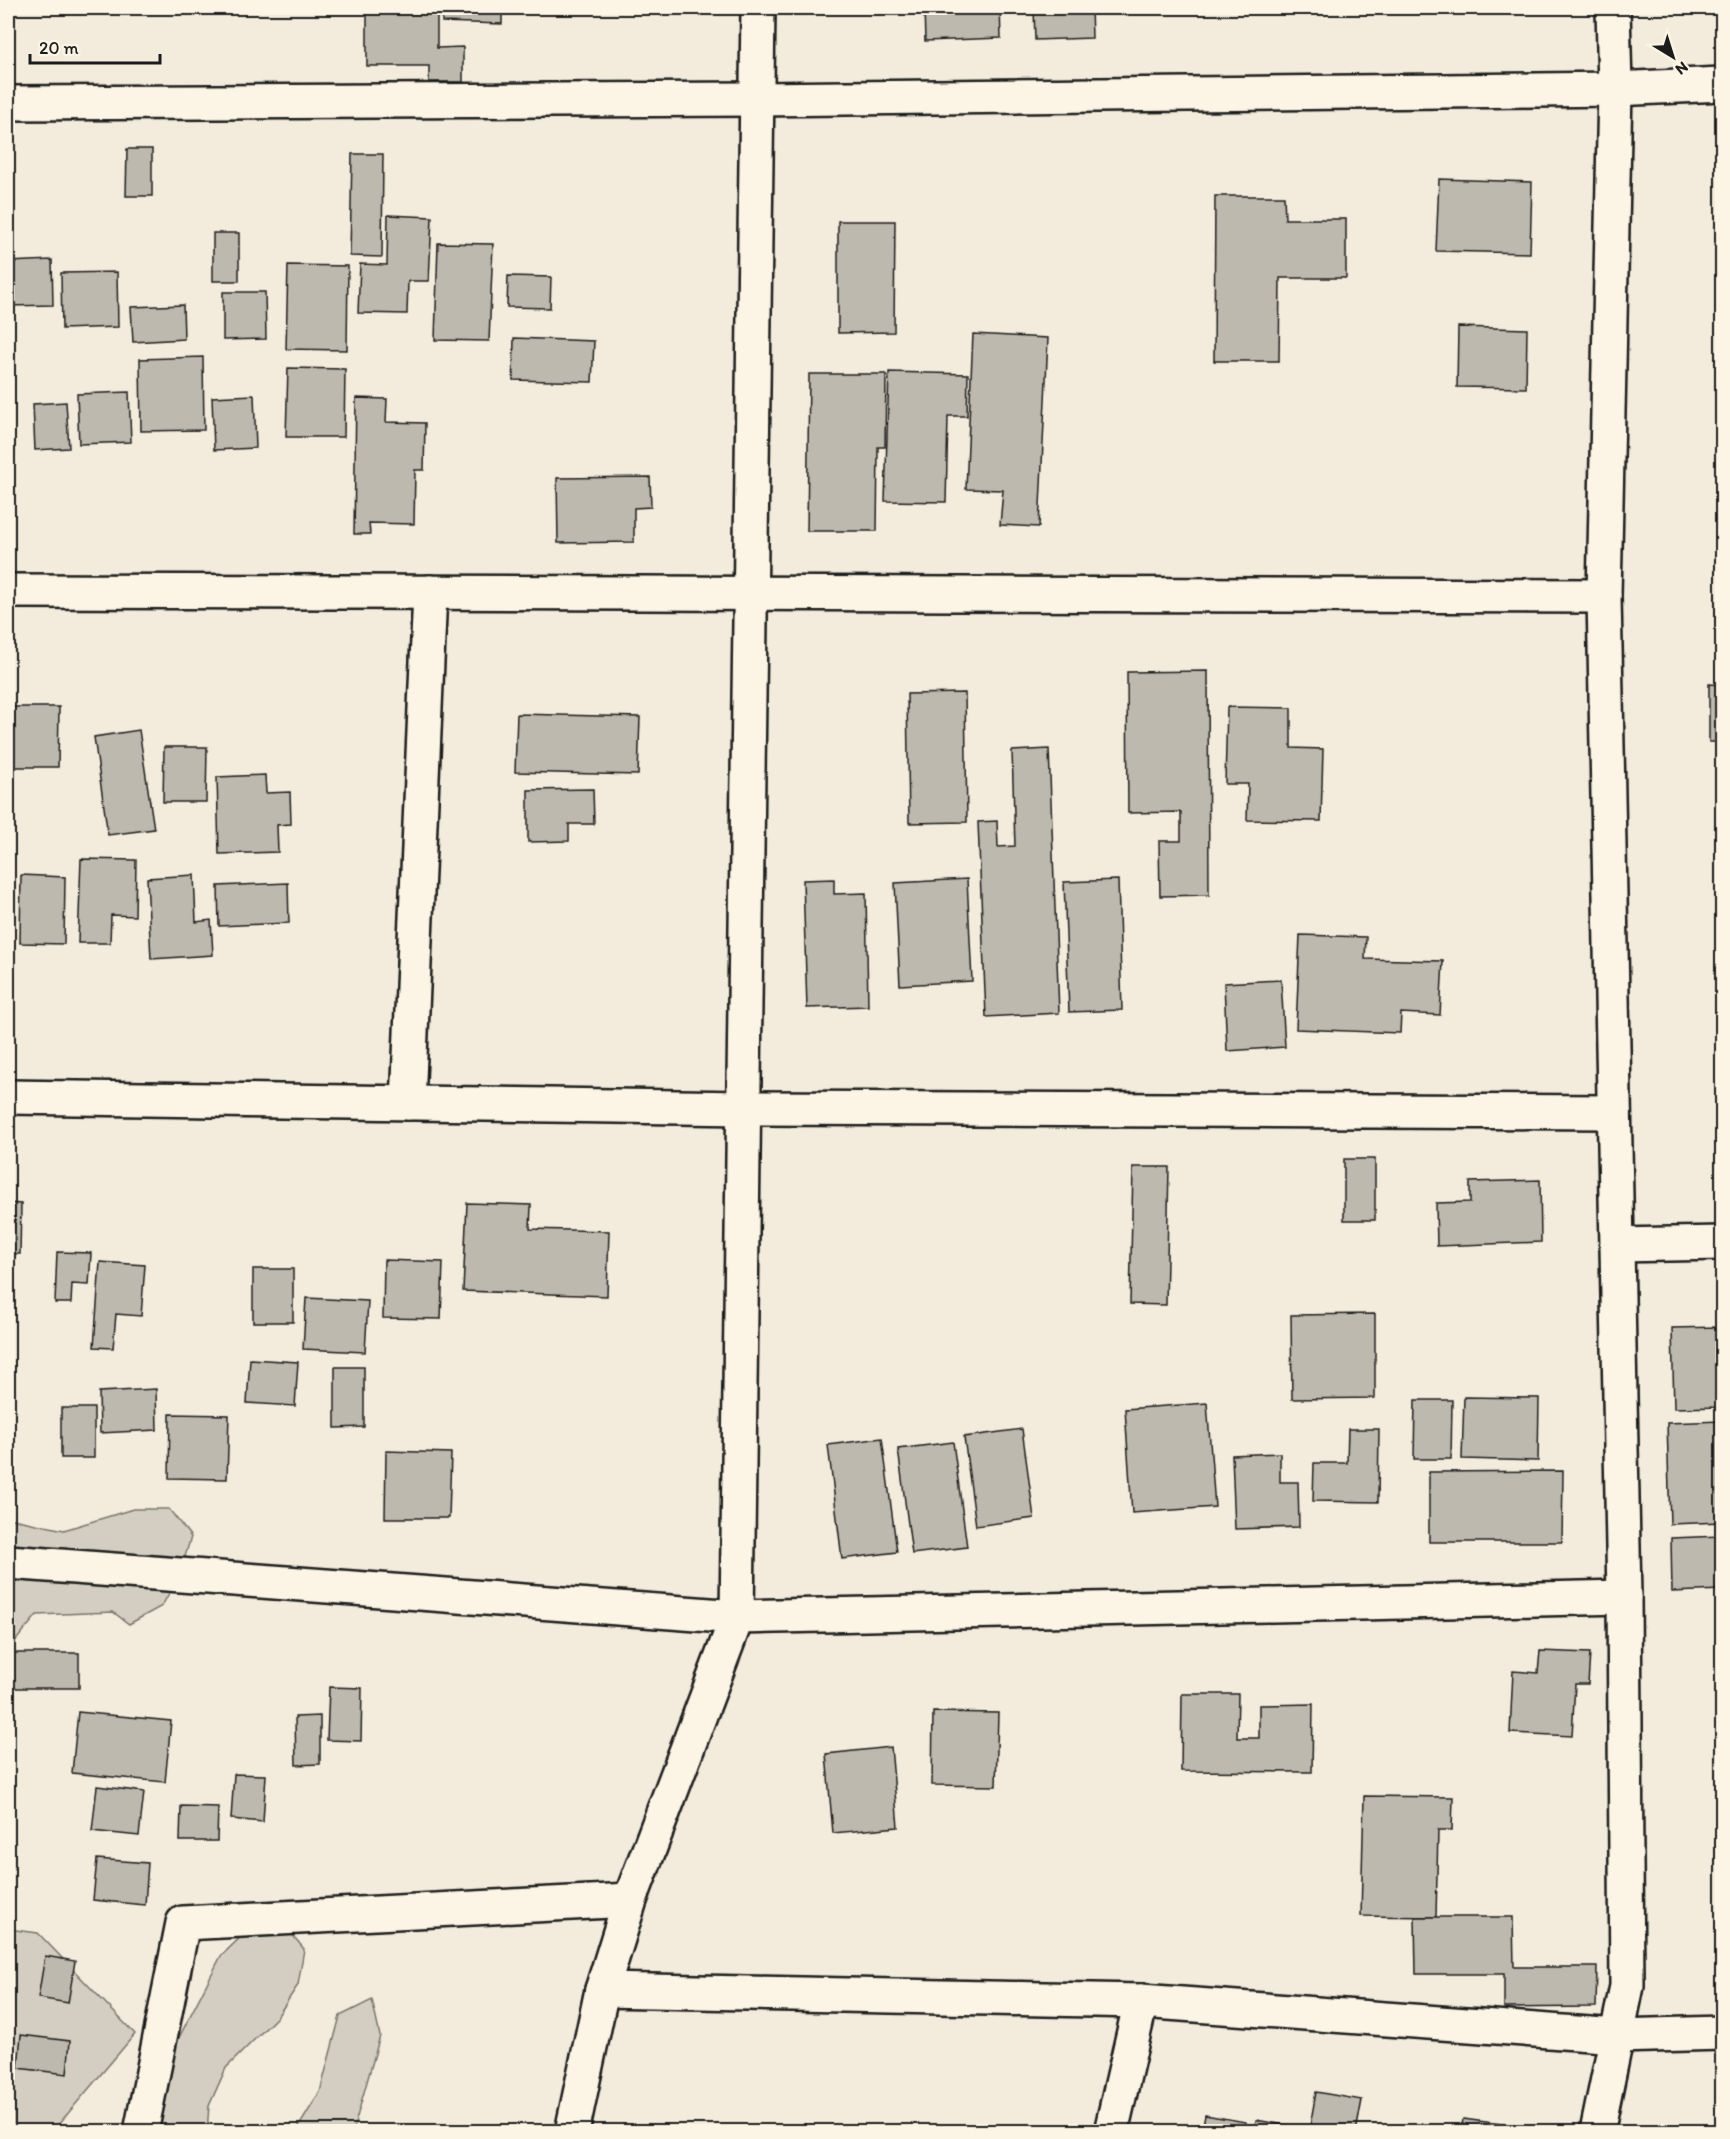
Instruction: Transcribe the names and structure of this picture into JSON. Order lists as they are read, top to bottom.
{
  "scale_bar": "20 m",
  "north": "bottom right"
}
